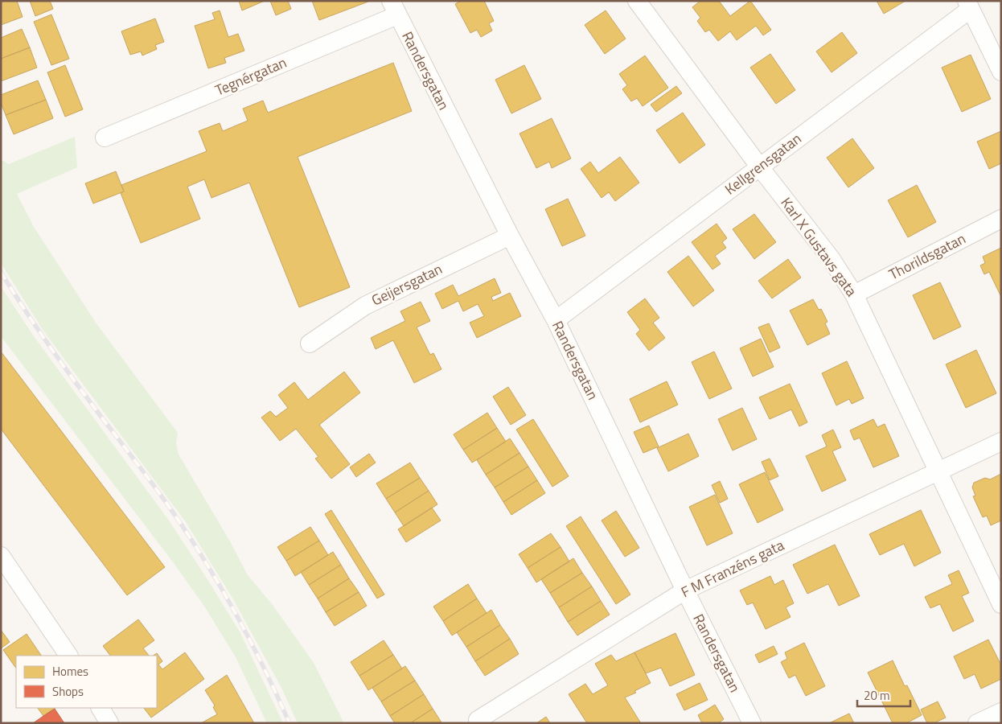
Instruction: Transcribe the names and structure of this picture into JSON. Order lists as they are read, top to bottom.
{
  "streets": {
    "street": [
      "Randersgatan",
      "Tegnérgatan",
      "Kellgrensgatan",
      "Karl X Gustavs gata",
      "Thorildsgatan",
      "Geijersgatan",
      "F M Franzéns gata"
    ]
  },
  "crossings": [
    ["Randersgatan", "Tegnérgatan"],
    ["Randersgatan", "Kellgrensgatan"],
    ["Randersgatan", "Geijersgatan"],
    ["Randersgatan", "F M Franzéns gata"],
    ["Kellgrensgatan", "Karl X Gustavs gata"],
    ["Karl X Gustavs gata", "Thorildsgatan"],
    ["Karl X Gustavs gata", "F M Franzéns gata"]
  ],
  "legend": ["Homes", "Shops"],
  "scale_bar": "20 m"
}
